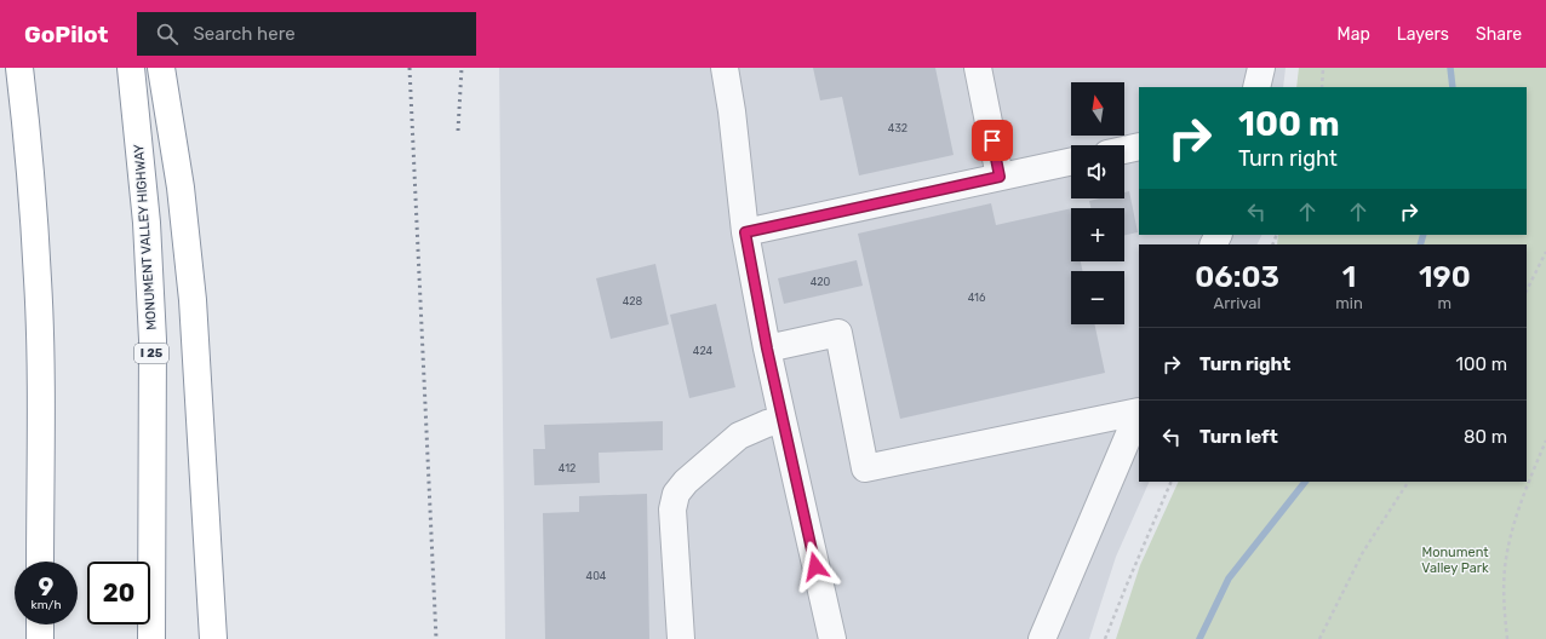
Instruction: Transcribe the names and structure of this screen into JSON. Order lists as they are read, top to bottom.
{
  "streets": {
    "highway": ["MONUMENT VALLEY HIGHWAY", "I 25"]
  },
  "parks": ["Monument Valley Park"],
  "house_numbers": [
    "432",
    "420",
    "416",
    "428",
    "424",
    "412",
    "404"
  ],
  "north": "top",
  "page": {
    "header": "GoPilot",
    "search": "Search here",
    "nav": ["Map", "Layers", "Share"],
    "map_buttons": ["+", "−"],
    "turn": ["100 m", "Turn right"],
    "eta": [
      "06:03",
      "Arrival",
      "1",
      "min",
      "190",
      "m"
    ],
    "list": [
      {
        "name": "Turn right",
        "value": "100 m"
      },
      {
        "name": "Turn left",
        "value": "80 m"
      }
    ],
    "speed": "9 km/h",
    "limit": "20"
  }
}
